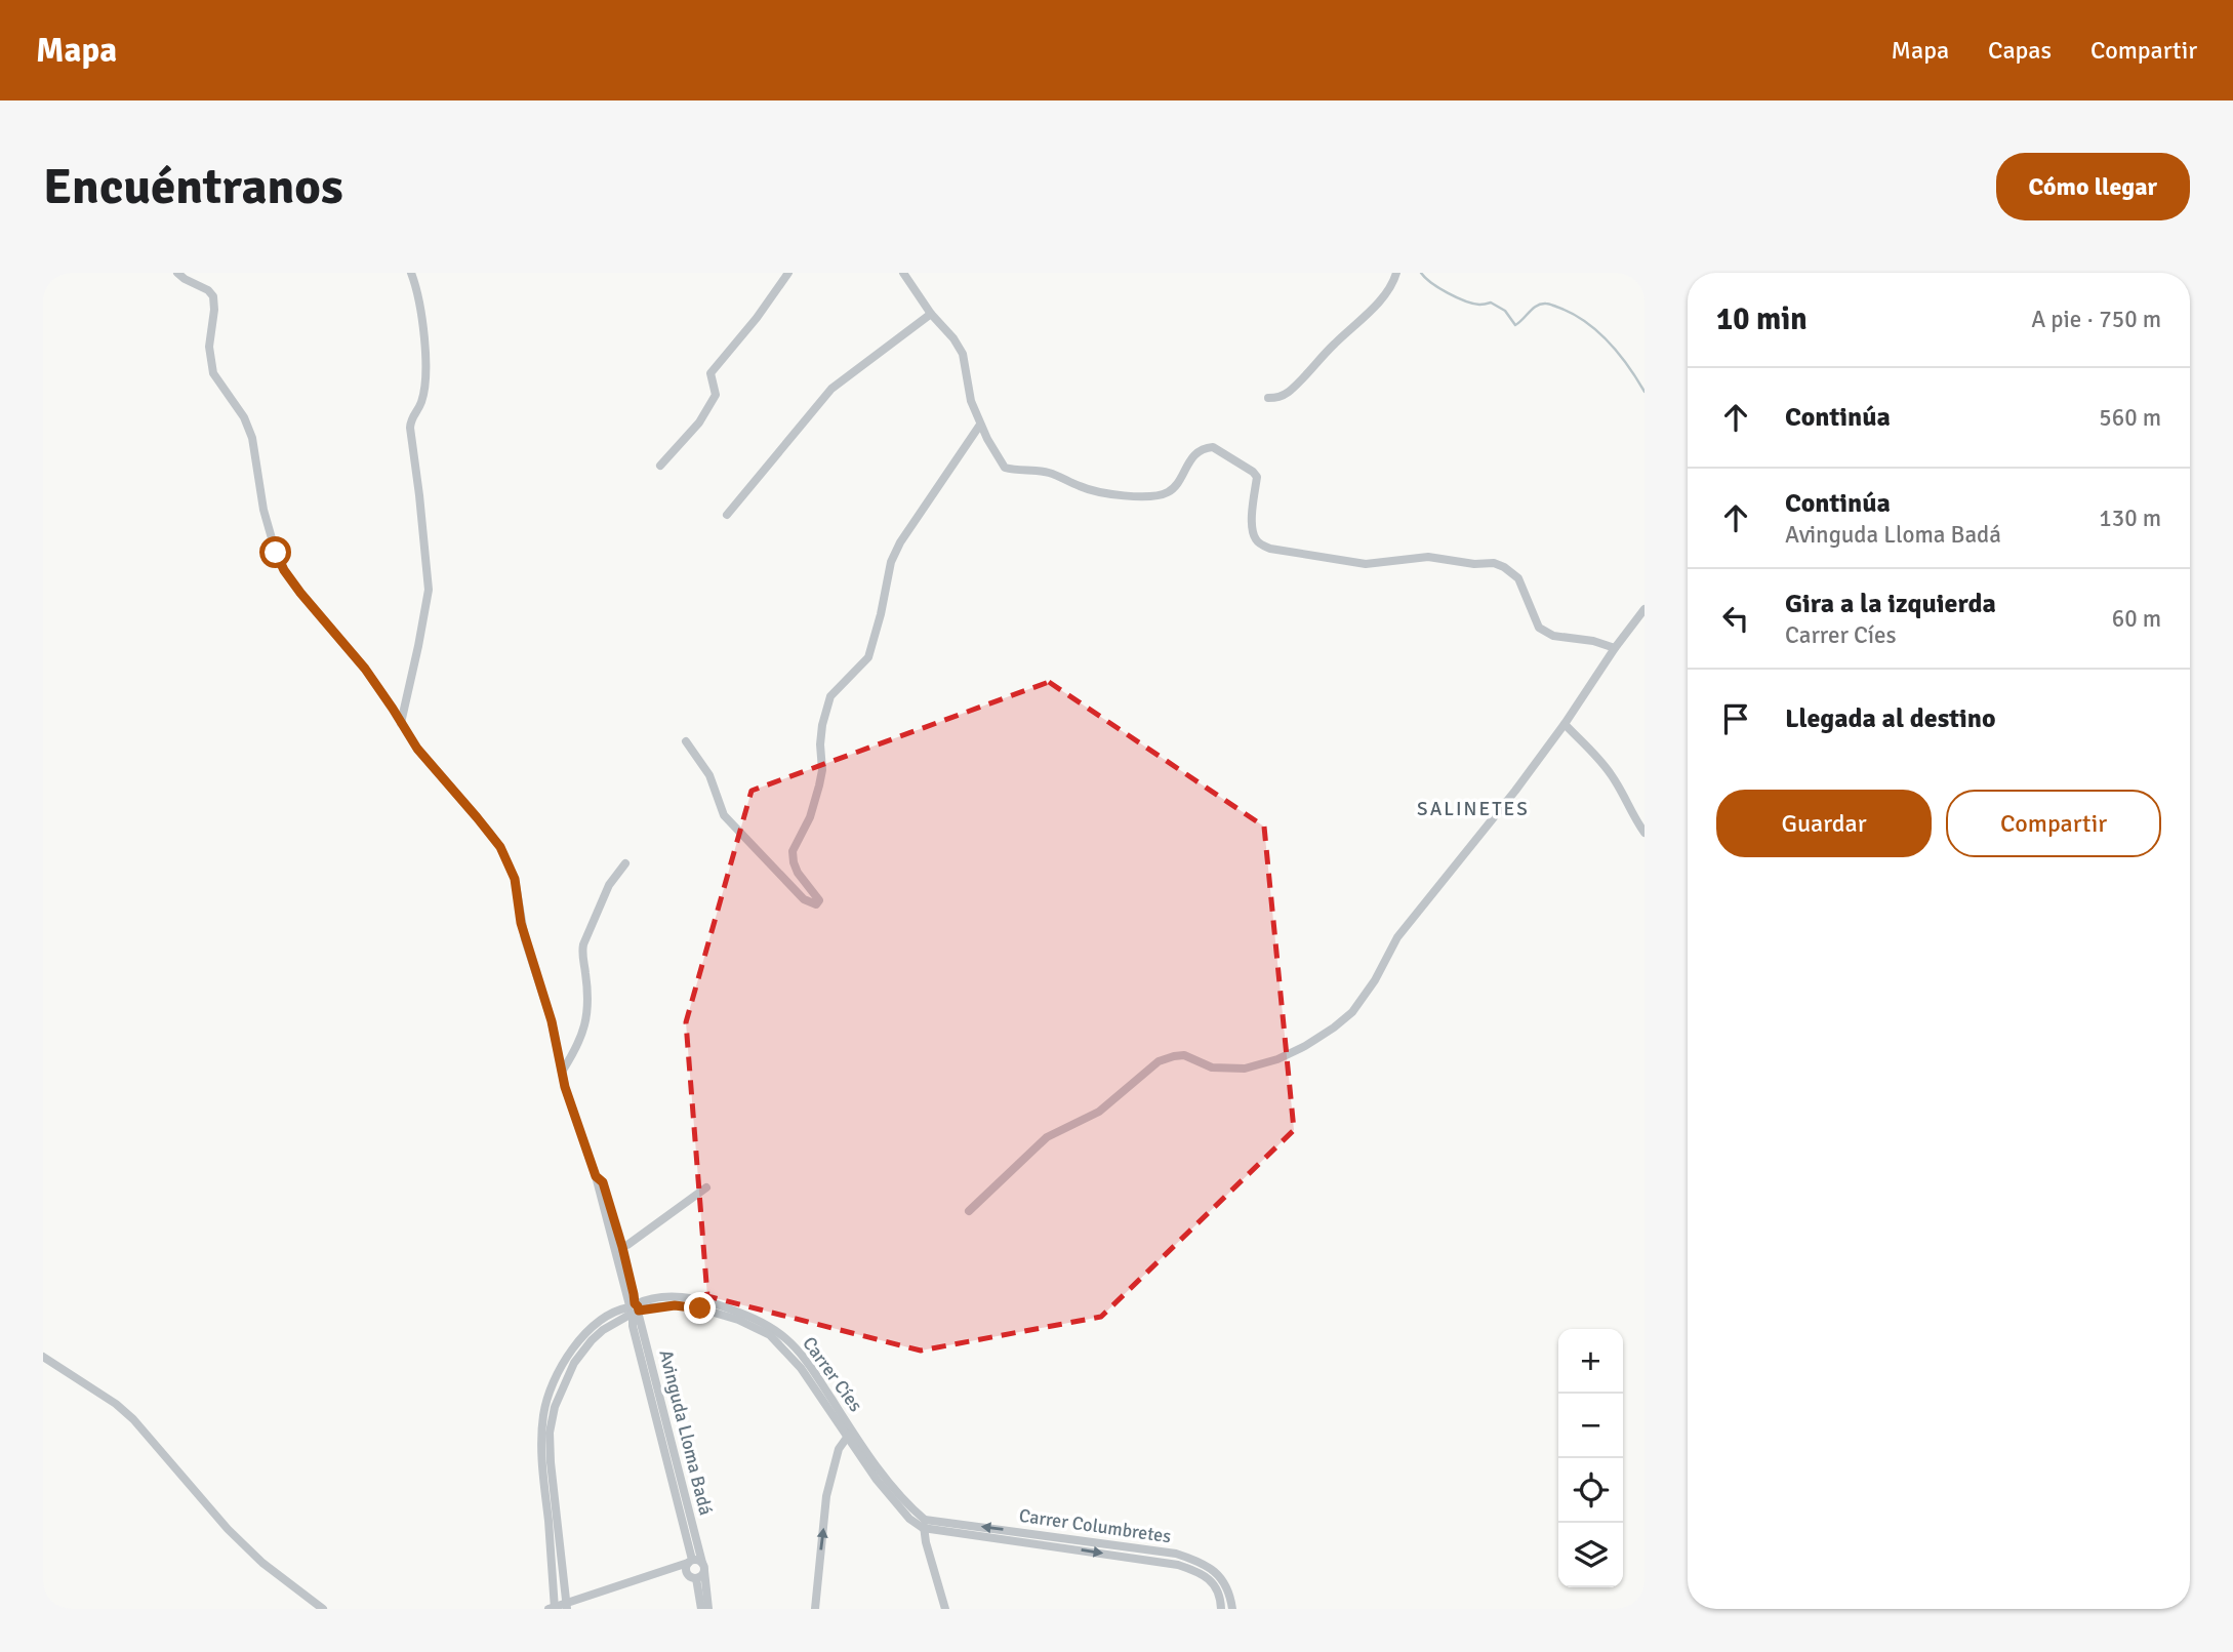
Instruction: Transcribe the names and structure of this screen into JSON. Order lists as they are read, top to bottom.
{
  "streets": {
    "street": ["Carrer Cíes", "Avinguda Lloma Badá", "Carrer Columbretes"]
  },
  "crossings": [
    ["Carrer Cíes", "Avinguda Lloma Badá"],
    ["Carrer Cíes", "Carrer Columbretes"]
  ],
  "districts": ["SALINETES"],
  "page": {
    "header": "Mapa",
    "nav": ["Mapa", "Capas", "Compartir"],
    "buttons": [
      "Cómo llegar",
      ["Guardar", "Compartir"]
    ],
    "title": "Encuéntranos",
    "heading": ["10 min", "A pie · 750 m"],
    "list": [
      ["Continúa", "560 m"],
      ["Continúa", "Avinguda Lloma Badá", "130 m"],
      ["Gira a la izquierda", "Carrer Cíes", "60 m"],
      "Llegada al destino"
    ],
    "map_buttons": ["+", "−"]
  }
}
